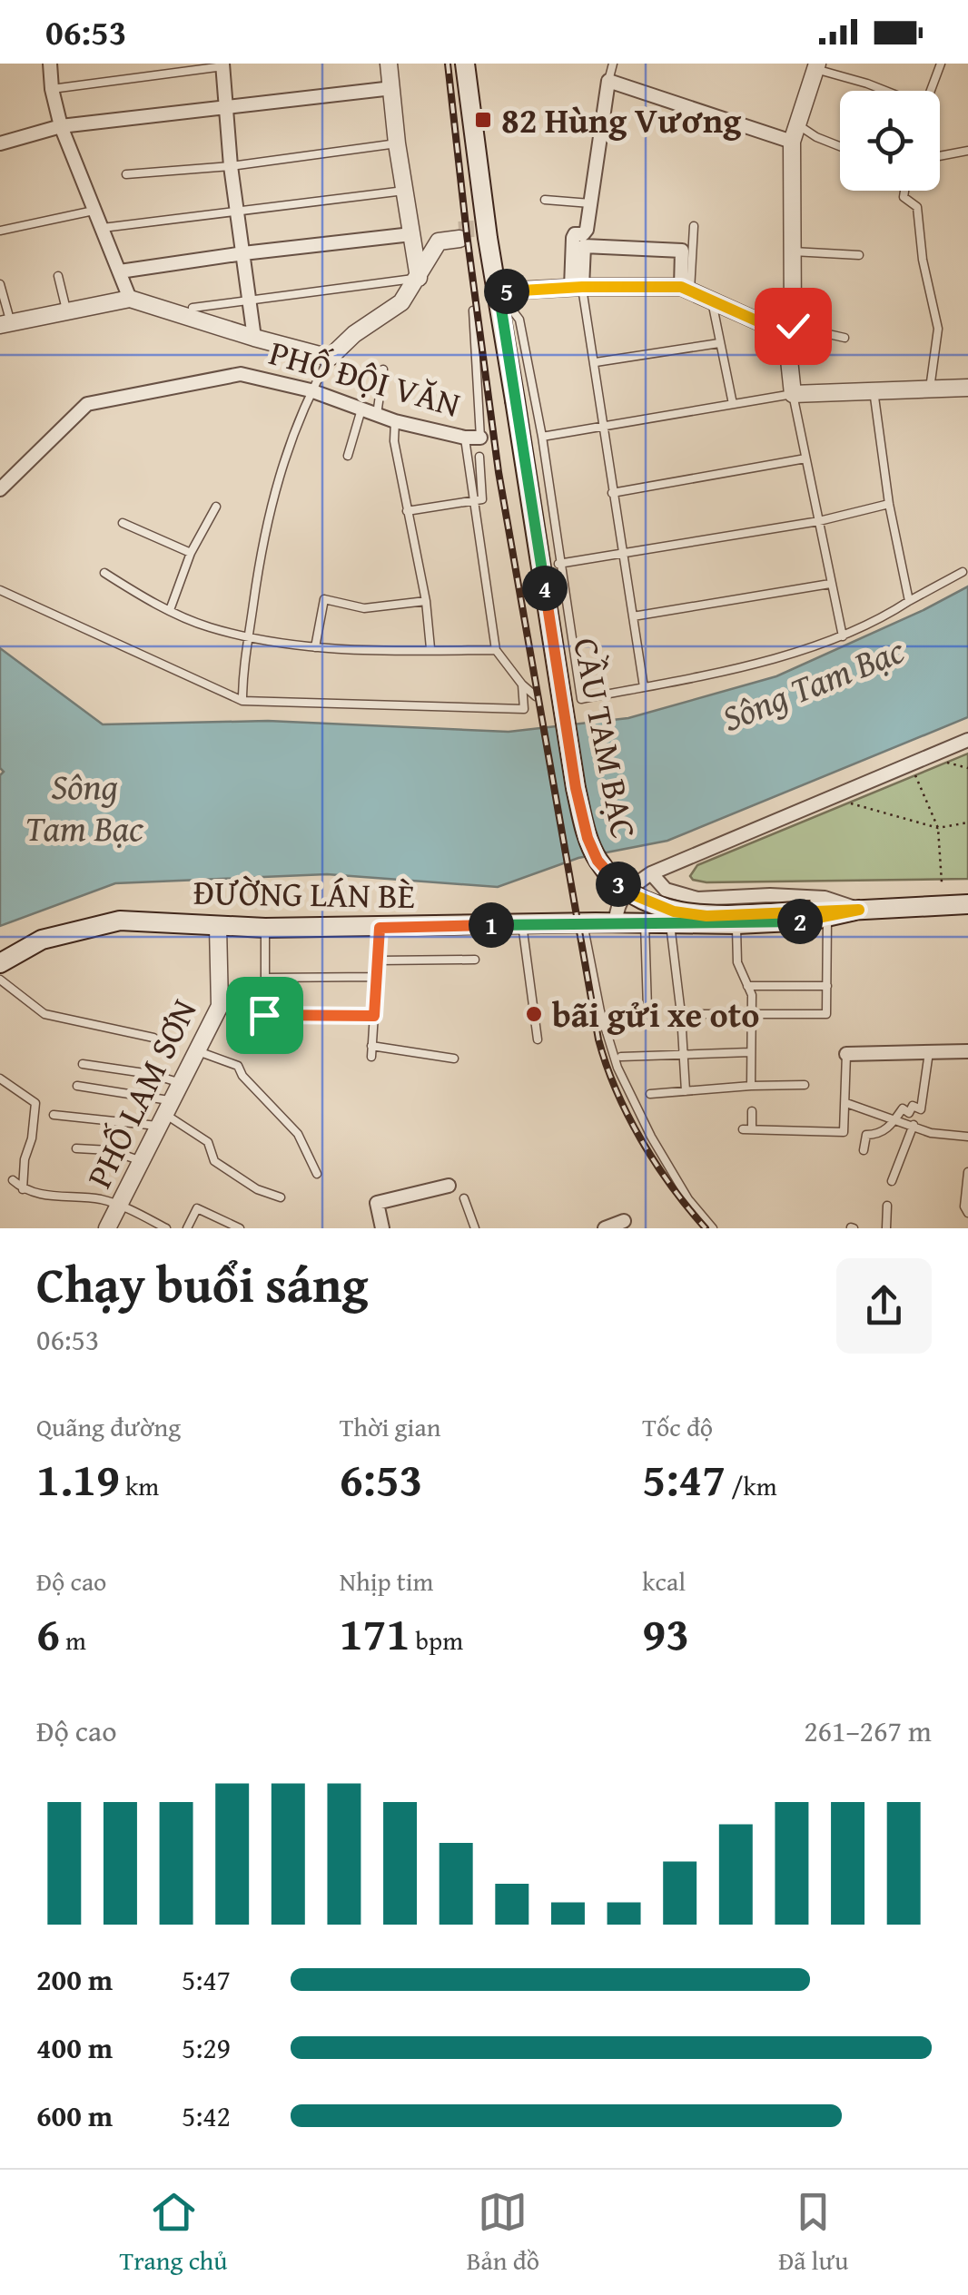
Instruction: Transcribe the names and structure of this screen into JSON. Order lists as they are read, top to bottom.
{
  "streets": {
    "main road": ["CẦU TAM BẠC", "ĐƯỜNG LÁN BÈ"],
    "street": ["PHỐ ĐỘI VĂN", "PHỐ LAM SƠN"]
  },
  "crossings": [
    ["CẦU TAM BẠC", "ĐƯỜNG LÁN BÈ"],
    ["ĐƯỜNG LÁN BÈ", "PHỐ LAM SƠN"]
  ],
  "water": ["Sông Tam Bạc"],
  "places": {
    "transit": ["82 Hùng Vương"],
    "other": ["bãi gửi xe oto"]
  },
  "page": {
    "status": "06:53",
    "pins": [
      "5",
      "4",
      "3",
      "2",
      "1"
    ],
    "heading": ["Chạy buổi sáng", "06:53"],
    "stats": [
      ["Quãng đường", "1.19 km"],
      ["Thời gian", "6:53"],
      ["Tốc độ", "5:47 /km"],
      ["Độ cao", "6 m"],
      ["Nhịp tim", "171 bpm"],
      ["kcal", "93"]
    ],
    "chart": ["Độ cao", "261–267 m"],
    "list": [
      {
        "name": "200 m",
        "note": "5:47"
      },
      {
        "name": "400 m",
        "note": "5:29"
      },
      {
        "name": "600 m",
        "note": "5:42"
      }
    ],
    "tabs": ["Trang chủ", "Bản đồ", "Đã lưu"]
  }
}
